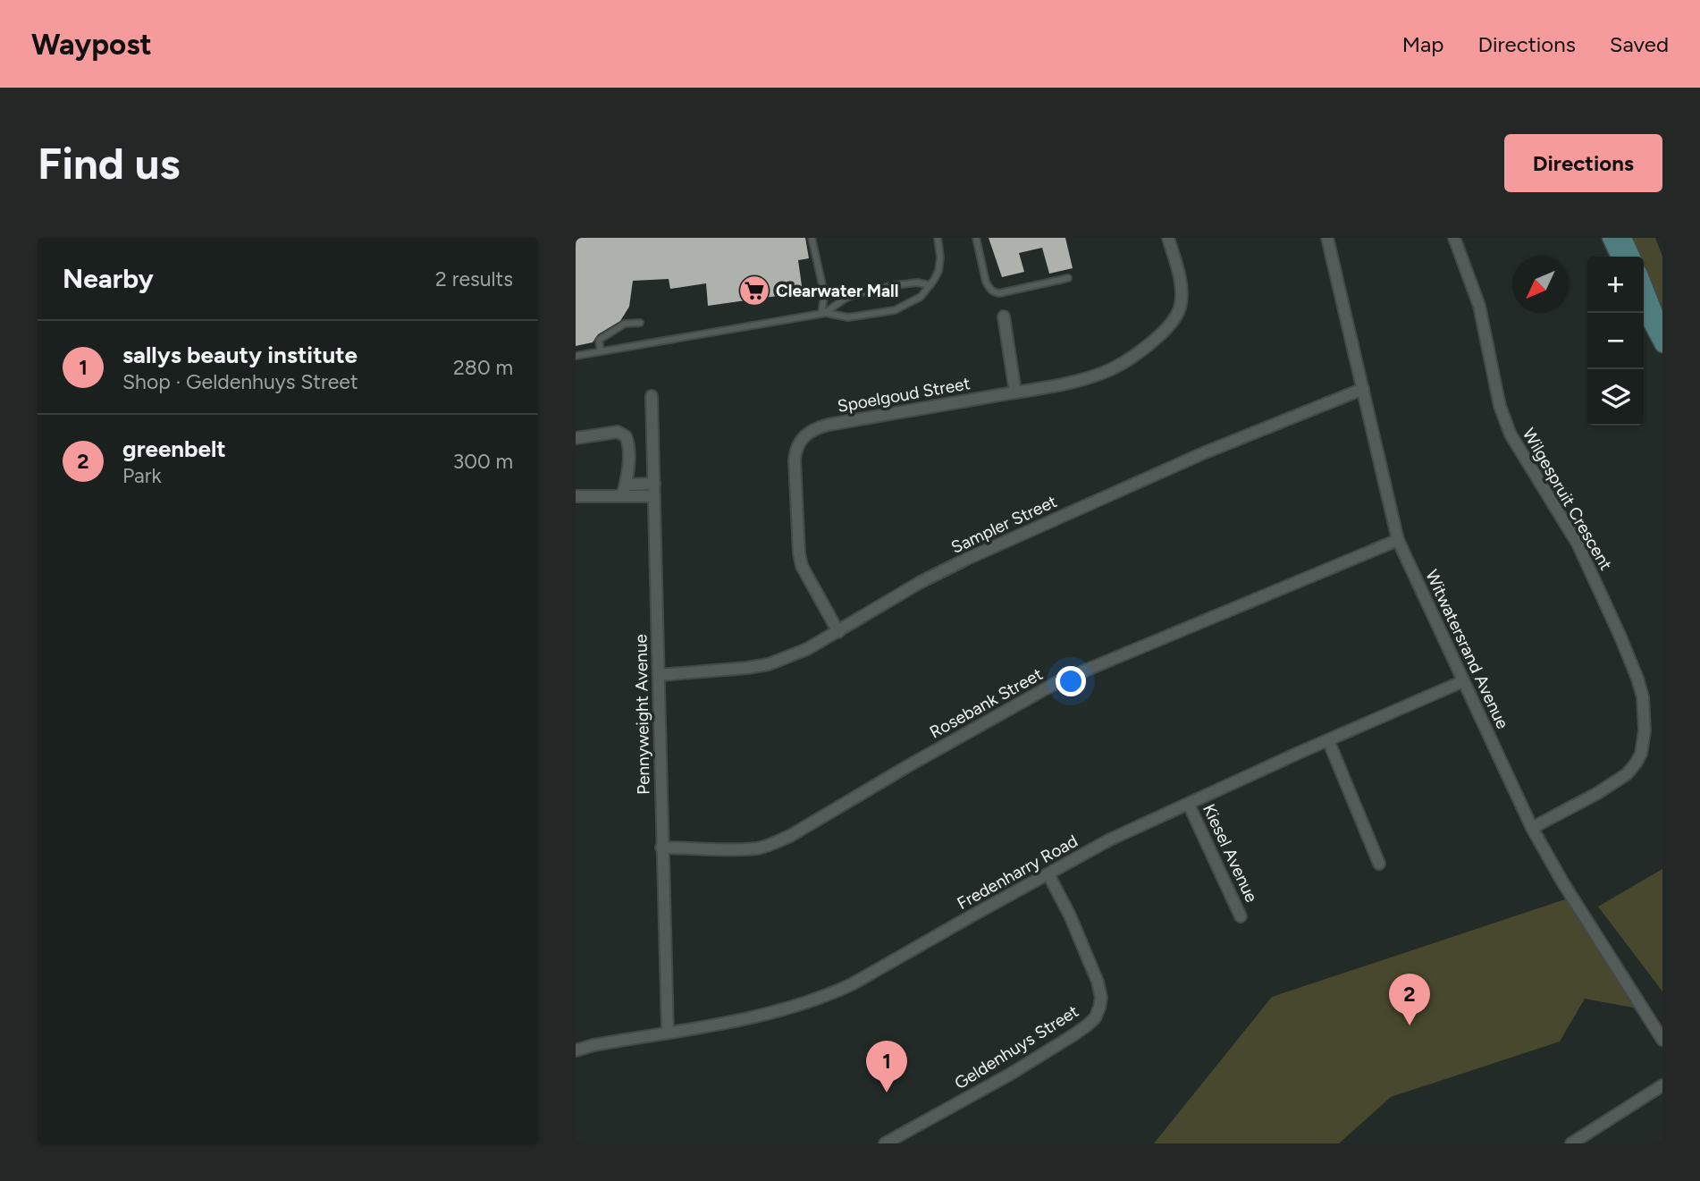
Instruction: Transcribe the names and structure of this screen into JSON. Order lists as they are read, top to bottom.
{
  "streets": {
    "street": [
      "Spoelgoud Street",
      "Wilgespruit Crescent",
      "Sampler Street",
      "Witwatersrand Avenue",
      "Rosebank Street",
      "Pennyweight Avenue",
      "Kiesel Avenue",
      "Fredenharry Road",
      "Geldenhuys Street"
    ]
  },
  "crossings": [
    ["Spoelgoud Street", "Sampler Street"],
    ["Wilgespruit Crescent", "Witwatersrand Avenue"],
    ["Sampler Street", "Witwatersrand Avenue"],
    ["Sampler Street", "Pennyweight Avenue"],
    ["Witwatersrand Avenue", "Rosebank Street"],
    ["Witwatersrand Avenue", "Fredenharry Road"],
    ["Rosebank Street", "Pennyweight Avenue"],
    ["Pennyweight Avenue", "Fredenharry Road"],
    ["Kiesel Avenue", "Fredenharry Road"],
    ["Fredenharry Road", "Geldenhuys Street"]
  ],
  "places": {
    "supermarket": ["Clearwater Mall"]
  },
  "north": "bottom left",
  "page": {
    "header": "Waypost",
    "nav": ["Map", "Directions", "Saved"],
    "buttons": "Directions",
    "title": "Find us",
    "heading": ["Nearby", "2 results"],
    "map_buttons": ["+", "−"],
    "list": [
      {
        "mark": "1",
        "name": "sallys beauty institute",
        "note": "Shop · Geldenhuys Street",
        "value": "280 m"
      },
      {
        "mark": "2",
        "name": "greenbelt",
        "note": "Park",
        "value": "300 m"
      }
    ],
    "pins": ["2", "1"]
  }
}
